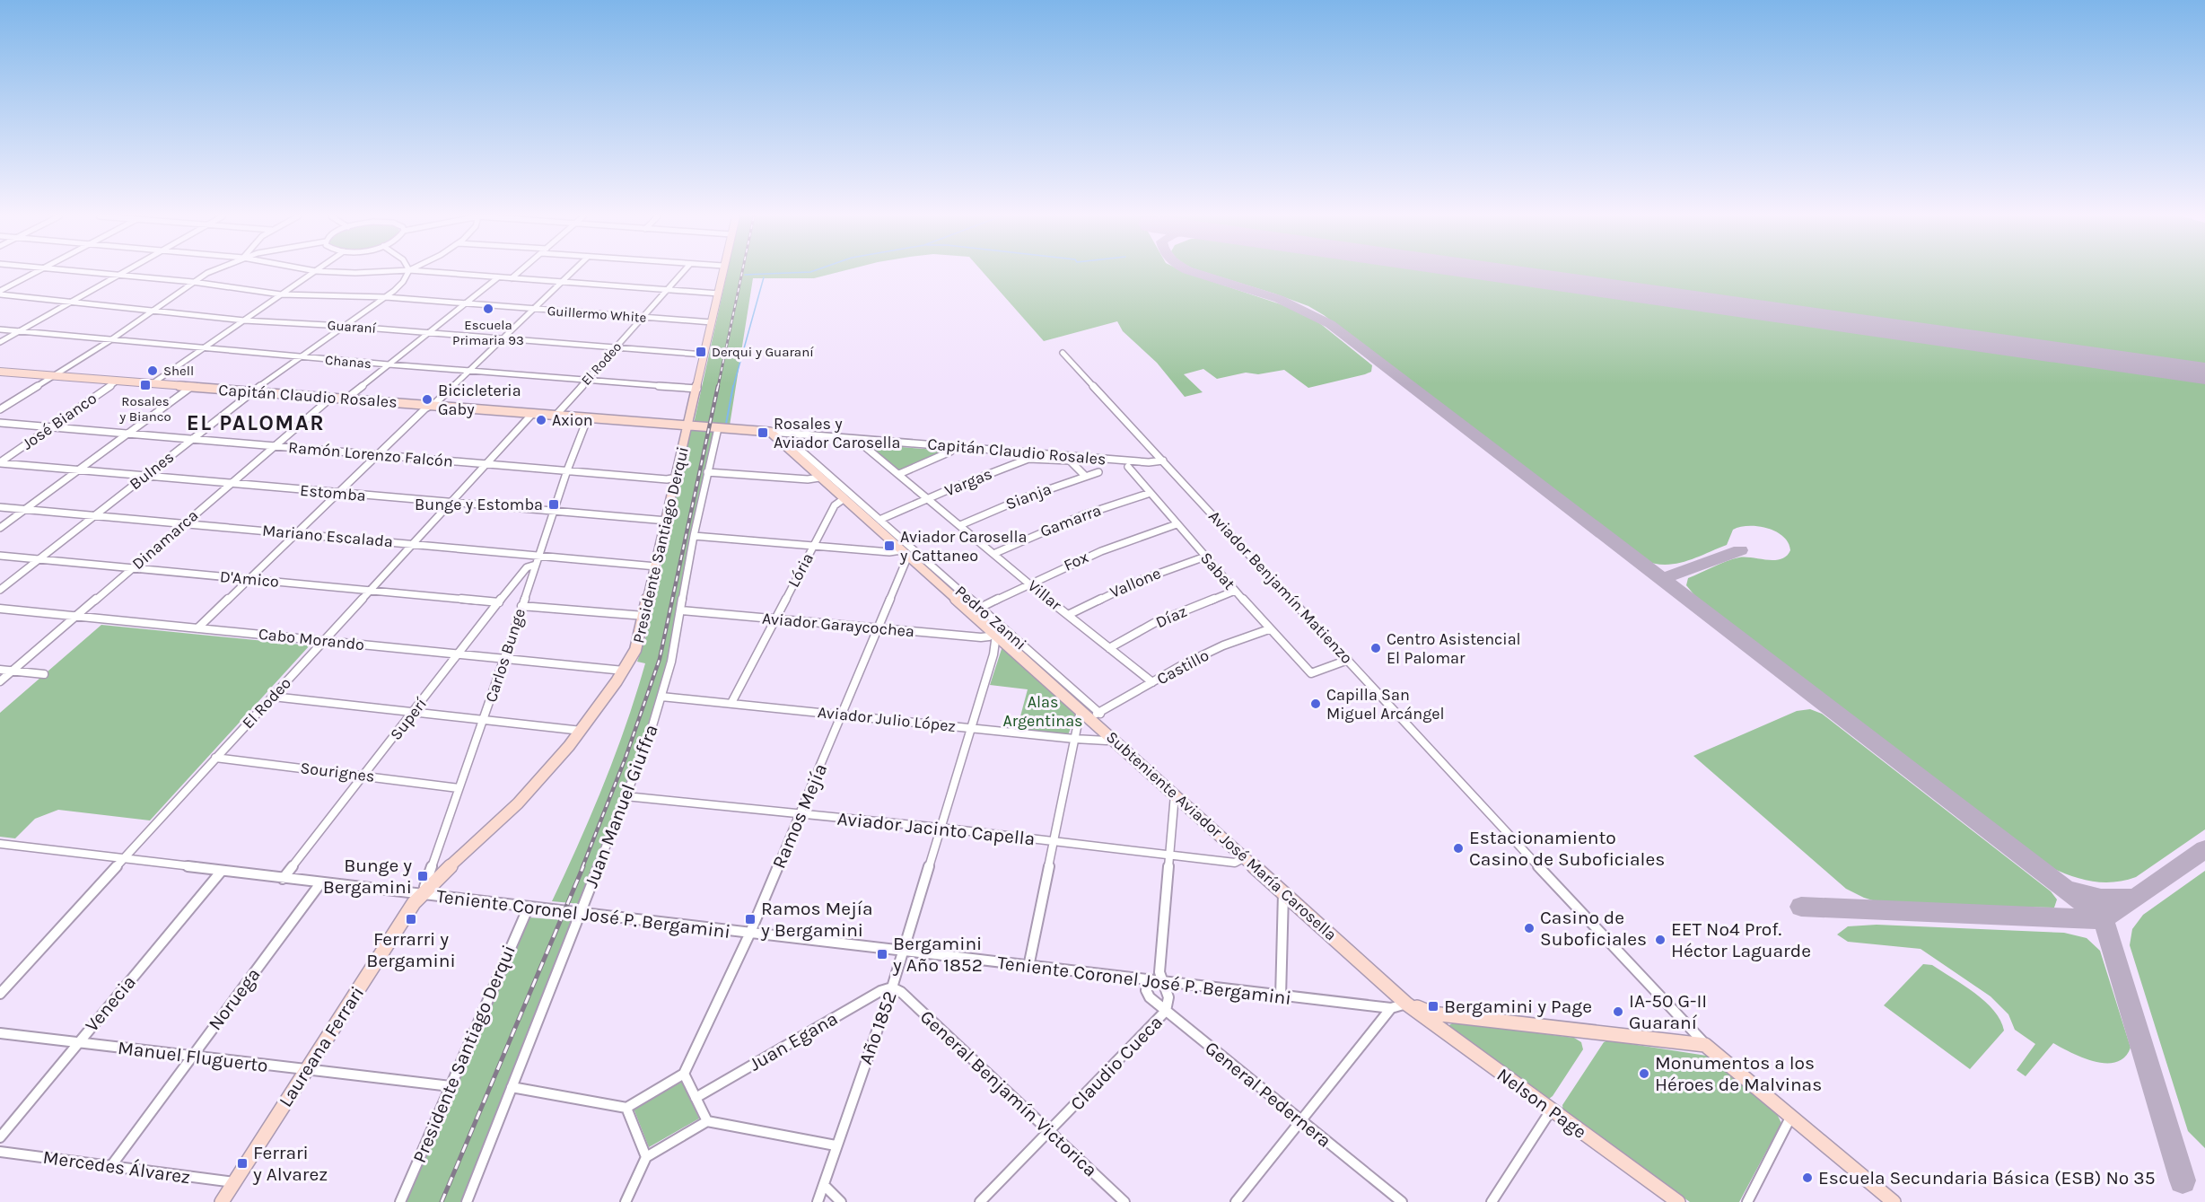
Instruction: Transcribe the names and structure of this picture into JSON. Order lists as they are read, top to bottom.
{
  "streets": {
    "street": [
      "Guillermo White",
      "Guaraní",
      "Chanas",
      "El Rodeo",
      "Capitán Claudio Rosales",
      "José Bianco",
      "Ramón Lorenzo Falcón",
      "Bulnes",
      "Vargas",
      "Estomba",
      "Sianja",
      "Gamarra",
      "Mariano Escalada",
      "Dinamarca",
      "Presidente Santiago Derqui",
      "Fox",
      "Lória",
      "Sabat",
      "D'Amico",
      "Vallone",
      "Aviador Benjamín Matienzo",
      "Villar",
      "Díaz",
      "Pedro Zanni",
      "Aviador Garaycochea",
      "Cabo Morando",
      "Carlos Bunge",
      "Castillo",
      "Superí",
      "Aviador Julio López",
      "Sourignes",
      "Juan Manuel Giuffra",
      "Ramos Mejía",
      "Aviador Jacinto Capella",
      "Subteniente Aviador José María Carosella",
      "Teniente Coronel José P. Bergamini",
      "Noruega",
      "Venecia",
      "Año 1852",
      "Juan Egana",
      "Laureana Ferrari",
      "Manuel Fluguerto",
      "Claudio Cueca",
      "General Benjamín Victorica",
      "General Pedernera",
      "Nelson Page",
      "Mercedes Álvarez"
    ]
  },
  "crossings": [
    ["Guillermo White", "El Rodeo"],
    ["Guillermo White", "Bulnes"],
    ["Guillermo White", "Presidente Santiago Derqui"],
    ["Guaraní", "El Rodeo"],
    ["Guaraní", "Bulnes"],
    ["Guaraní", "Presidente Santiago Derqui"],
    ["Chanas", "El Rodeo"],
    ["Chanas", "Bulnes"],
    ["Chanas", "Presidente Santiago Derqui"],
    ["El Rodeo", "Capitán Claudio Rosales"],
    ["El Rodeo", "Ramón Lorenzo Falcón"],
    ["El Rodeo", "Estomba"],
    ["El Rodeo", "Mariano Escalada"],
    ["El Rodeo", "D'Amico"],
    ["El Rodeo", "Cabo Morando"],
    ["El Rodeo", "Sourignes"],
    ["El Rodeo", "Teniente Coronel José P. Bergamini"],
    ["Capitán Claudio Rosales", "José Bianco"],
    ["Capitán Claudio Rosales", "Bulnes"],
    ["Capitán Claudio Rosales", "Dinamarca"],
    ["Capitán Claudio Rosales", "Presidente Santiago Derqui"],
    ["Capitán Claudio Rosales", "Aviador Benjamín Matienzo"],
    ["Capitán Claudio Rosales", "Pedro Zanni"],
    ["Capitán Claudio Rosales", "Carlos Bunge"],
    ["Capitán Claudio Rosales", "Juan Manuel Giuffra"],
    ["Capitán Claudio Rosales", "Subteniente Aviador José María Carosella"],
    ["José Bianco", "Ramón Lorenzo Falcón"],
    ["José Bianco", "Estomba"],
    ["Ramón Lorenzo Falcón", "Bulnes"],
    ["Ramón Lorenzo Falcón", "Dinamarca"],
    ["Ramón Lorenzo Falcón", "Presidente Santiago Derqui"],
    ["Ramón Lorenzo Falcón", "Carlos Bunge"],
    ["Bulnes", "Estomba"],
    ["Bulnes", "Mariano Escalada"],
    ["Bulnes", "D'Amico"],
    ["Vargas", "Sianja"],
    ["Vargas", "Villar"],
    ["Vargas", "Pedro Zanni"],
    ["Estomba", "Dinamarca"],
    ["Estomba", "Presidente Santiago Derqui"],
    ["Estomba", "Carlos Bunge"],
    ["Sianja", "Villar"],
    ["Gamarra", "Sabat"],
    ["Gamarra", "Villar"],
    ["Mariano Escalada", "Dinamarca"],
    ["Mariano Escalada", "Presidente Santiago Derqui"],
    ["Mariano Escalada", "Carlos Bunge"],
    ["Dinamarca", "D'Amico"],
    ["Dinamarca", "Cabo Morando"],
    ["Presidente Santiago Derqui", "Cabo Morando"],
    ["Presidente Santiago Derqui", "Carlos Bunge"],
    ["Presidente Santiago Derqui", "Teniente Coronel José P. Bergamini"],
    ["Presidente Santiago Derqui", "Laureana Ferrari"],
    ["Presidente Santiago Derqui", "Manuel Fluguerto"],
    ["Fox", "Sabat"],
    ["Fox", "Villar"],
    ["Fox", "Pedro Zanni"],
    ["Lória", "Aviador Garaycochea"],
    ["Lória", "Aviador Julio López"],
    ["Lória", "Subteniente Aviador José María Carosella"],
    ["Sabat", "Vallone"],
    ["Sabat", "Aviador Benjamín Matienzo"],
    ["Sabat", "Díaz"],
    ["Sabat", "Castillo"],
    ["D'Amico", "Superí"],
    ["Vallone", "Villar"],
    ["Villar", "Díaz"],
    ["Villar", "Castillo"],
    ["Pedro Zanni", "Castillo"],
    ["Pedro Zanni", "Subteniente Aviador José María Carosella"],
    ["Aviador Garaycochea", "Juan Manuel Giuffra"],
    ["Aviador Garaycochea", "Ramos Mejía"],
    ["Aviador Garaycochea", "Subteniente Aviador José María Carosella"],
    ["Aviador Garaycochea", "Año 1852"],
    ["Cabo Morando", "Carlos Bunge"],
    ["Cabo Morando", "Superí"],
    ["Carlos Bunge", "Superí"],
    ["Carlos Bunge", "Sourignes"],
    ["Carlos Bunge", "Teniente Coronel José P. Bergamini"],
    ["Carlos Bunge", "Laureana Ferrari"],
    ["Castillo", "Subteniente Aviador José María Carosella"],
    ["Superí", "Sourignes"],
    ["Superí", "Teniente Coronel José P. Bergamini"],
    ["Aviador Julio López", "Juan Manuel Giuffra"],
    ["Aviador Julio López", "Ramos Mejía"],
    ["Aviador Julio López", "Subteniente Aviador José María Carosella"],
    ["Aviador Julio López", "Año 1852"],
    ["Juan Manuel Giuffra", "Aviador Jacinto Capella"],
    ["Juan Manuel Giuffra", "Teniente Coronel José P. Bergamini"],
    ["Ramos Mejía", "Aviador Jacinto Capella"],
    ["Ramos Mejía", "Subteniente Aviador José María Carosella"],
    ["Ramos Mejía", "Teniente Coronel José P. Bergamini"],
    ["Aviador Jacinto Capella", "Subteniente Aviador José María Carosella"],
    ["Aviador Jacinto Capella", "Año 1852"],
    ["Aviador Jacinto Capella", "Claudio Cueca"],
    ["Subteniente Aviador José María Carosella", "Año 1852"],
    ["Subteniente Aviador José María Carosella", "Claudio Cueca"],
    ["Subteniente Aviador José María Carosella", "Nelson Page"],
    ["Teniente Coronel José P. Bergamini", "Noruega"],
    ["Teniente Coronel José P. Bergamini", "Venecia"],
    ["Teniente Coronel José P. Bergamini", "Año 1852"],
    ["Teniente Coronel José P. Bergamini", "Laureana Ferrari"],
    ["Teniente Coronel José P. Bergamini", "Claudio Cueca"],
    ["Teniente Coronel José P. Bergamini", "General Pedernera"],
    ["Noruega", "Manuel Fluguerto"],
    ["Noruega", "Mercedes Álvarez"],
    ["Venecia", "Manuel Fluguerto"],
    ["Año 1852", "Juan Egana"],
    ["Año 1852", "General Benjamín Victorica"],
    ["Juan Egana", "General Benjamín Victorica"],
    ["Laureana Ferrari", "Manuel Fluguerto"],
    ["Laureana Ferrari", "Mercedes Álvarez"],
    ["Claudio Cueca", "General Benjamín Victorica"],
    ["Claudio Cueca", "General Pedernera"]
  ],
  "districts": ["EL PALOMAR"],
  "parks": ["Alas Argentinas"],
  "places": {
    "other": [
      "Escuela Primaria 93",
      "Shell",
      "Bicicleteria Gaby",
      "Axion",
      "Centro Asistencial El Palomar",
      "Capilla San Miguel Arcángel",
      "Estacionamiento Casino de Suboficiales",
      "Casino de Suboficiales",
      "EET Nº4 Prof. Héctor Laguarde",
      "IA-50 G-II Guaraní",
      "Monumentos a los Héroes de Malvinas",
      "Escuela Secundaria Básica (ESB) Nº 35"
    ],
    "transit": [
      "Derqui y Guaraní",
      "Rosales y Bianco",
      "Rosales y Aviador Carosella",
      "Bunge y Estomba",
      "Aviador Carosella y Cattaneo",
      "Bunge y Bergamini",
      "Ferrarri y Bergamini",
      "Ramos Mejía y Bergamini",
      "Bergamini y Año 1852",
      "Bergamini y Page",
      "Ferrari y Alvarez"
    ]
  }
}
